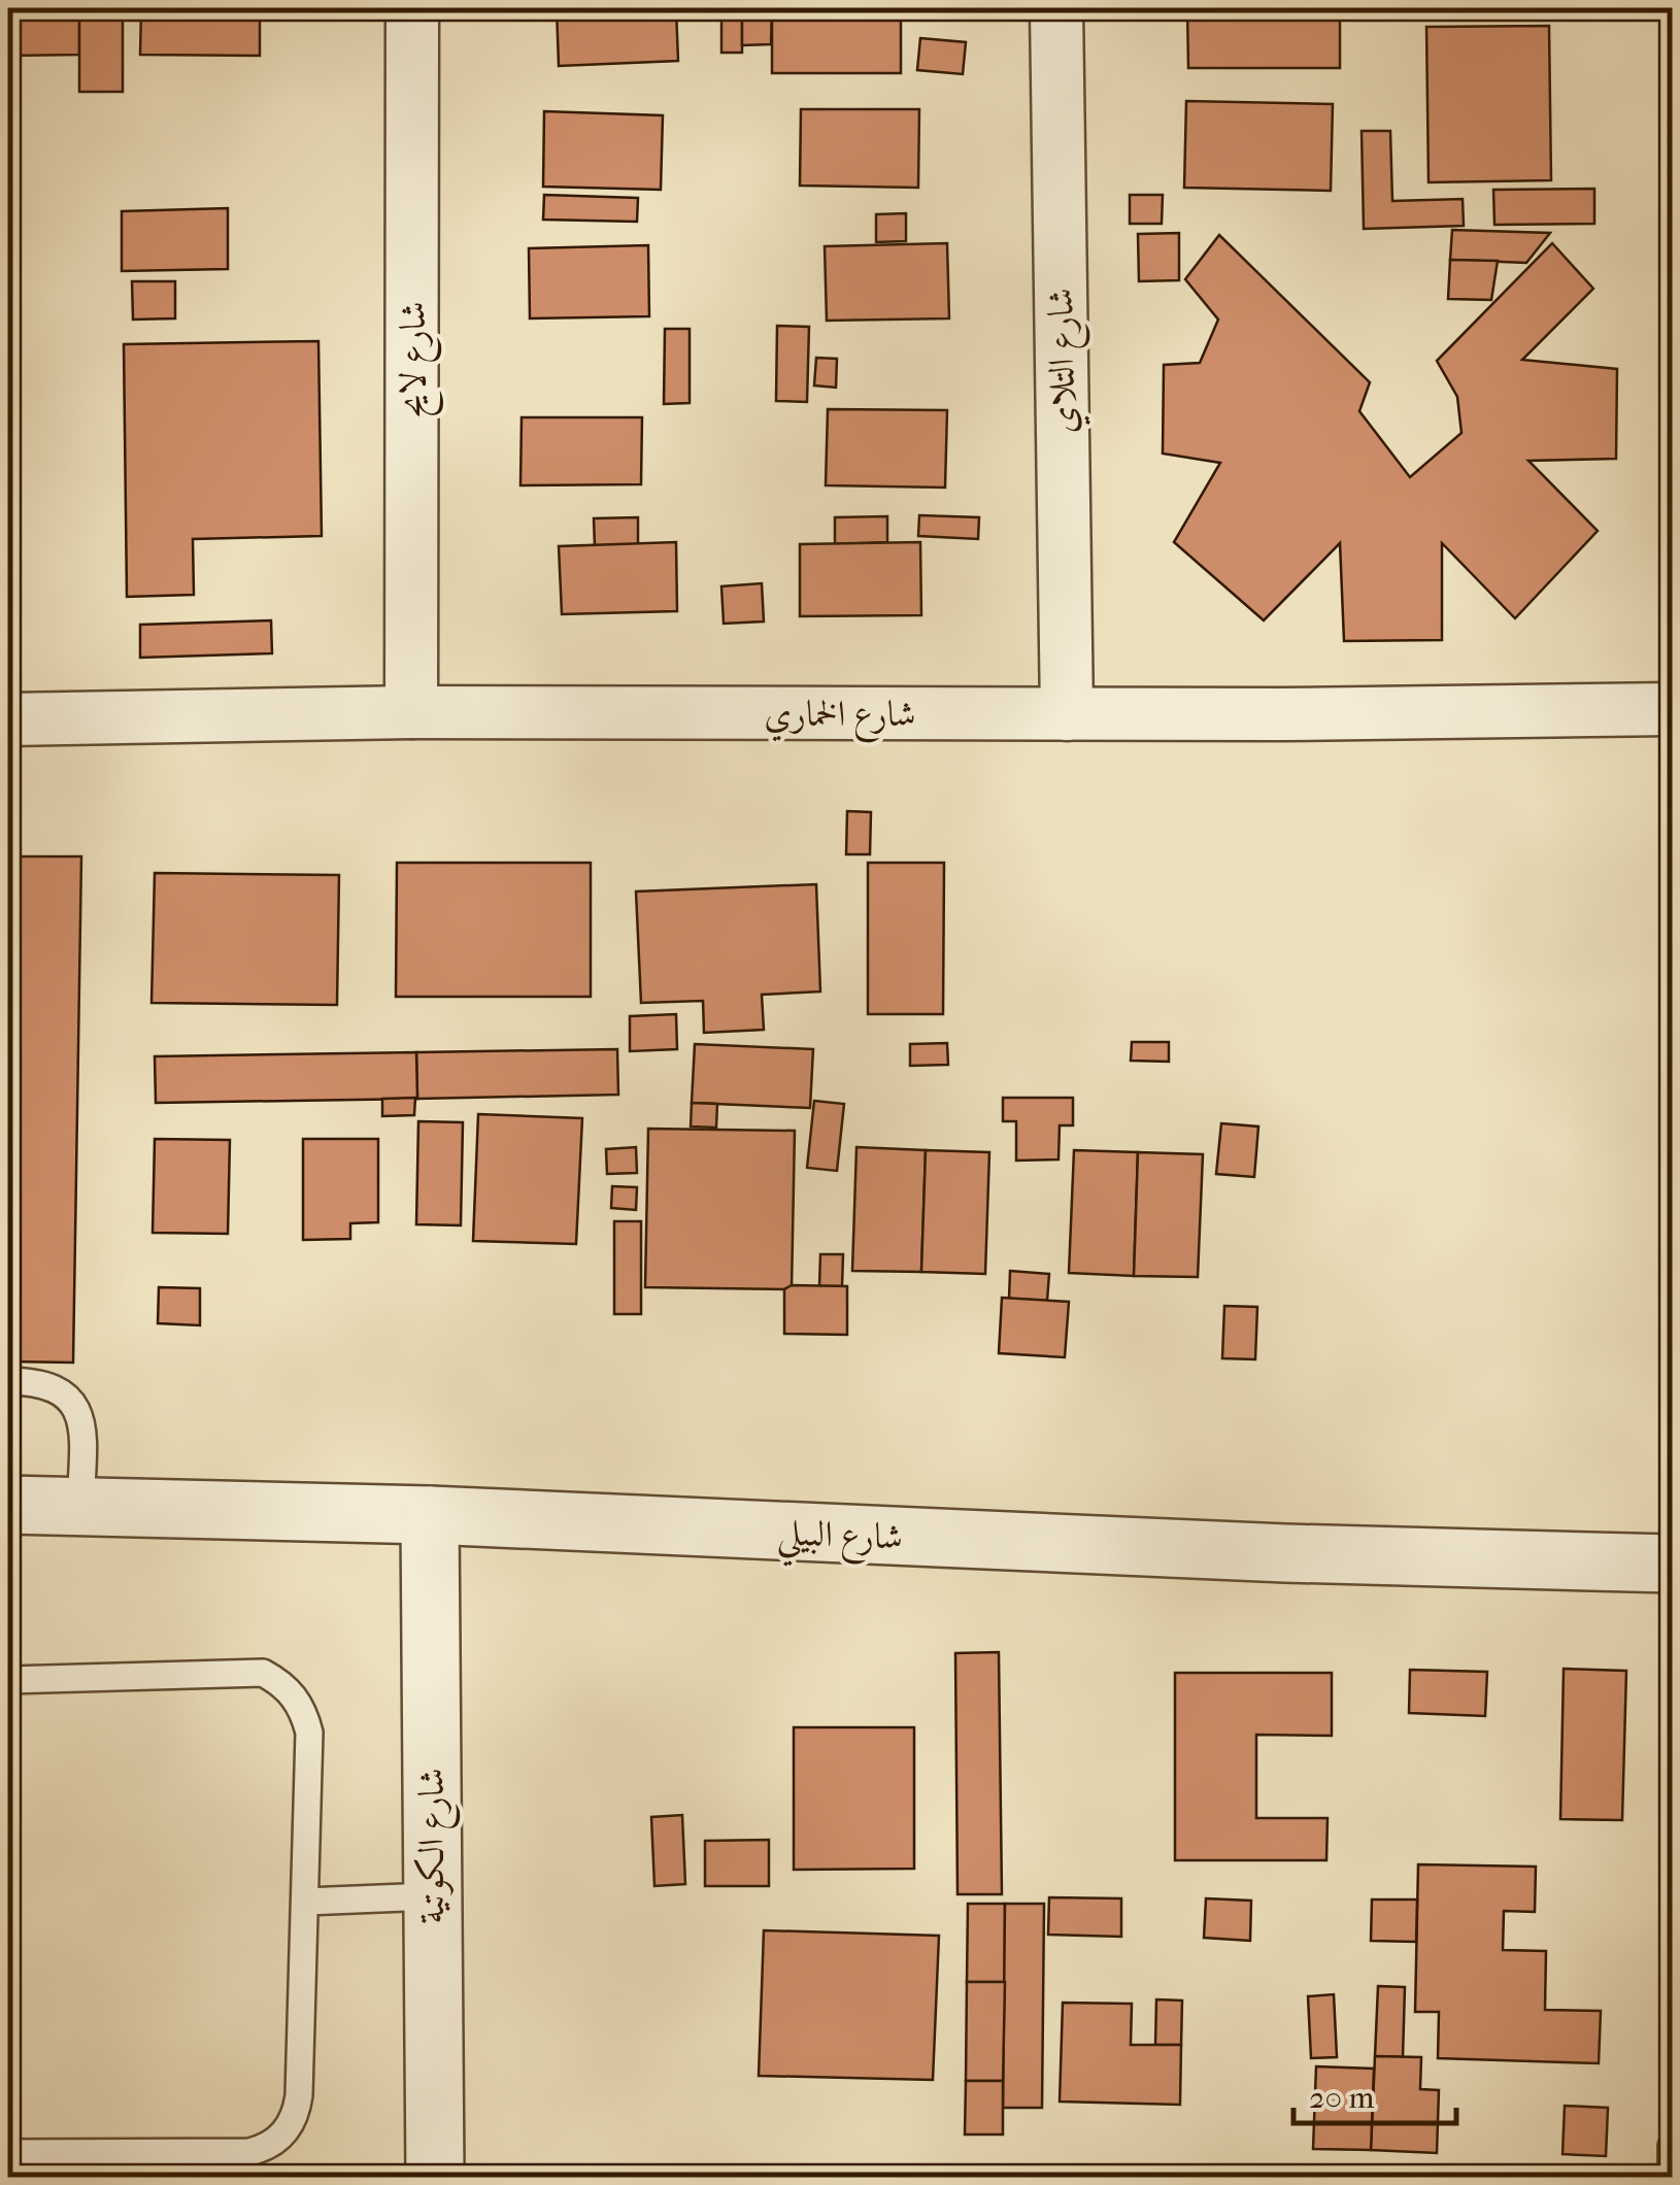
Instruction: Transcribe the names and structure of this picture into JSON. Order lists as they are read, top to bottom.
{
  "streets": {
    "street": [
      "شارع لايح",
      "شارع التلاي",
      "شارع الخماري",
      "شارع البيلي",
      "شارع الكوتية"
    ]
  },
  "crossings": [
    ["شارع لايح", "شارع الخماري"],
    ["شارع التلاي", "شارع الخماري"],
    ["شارع البيلي", "شارع الكوتية"]
  ],
  "scale_bar": "20 m"
}
